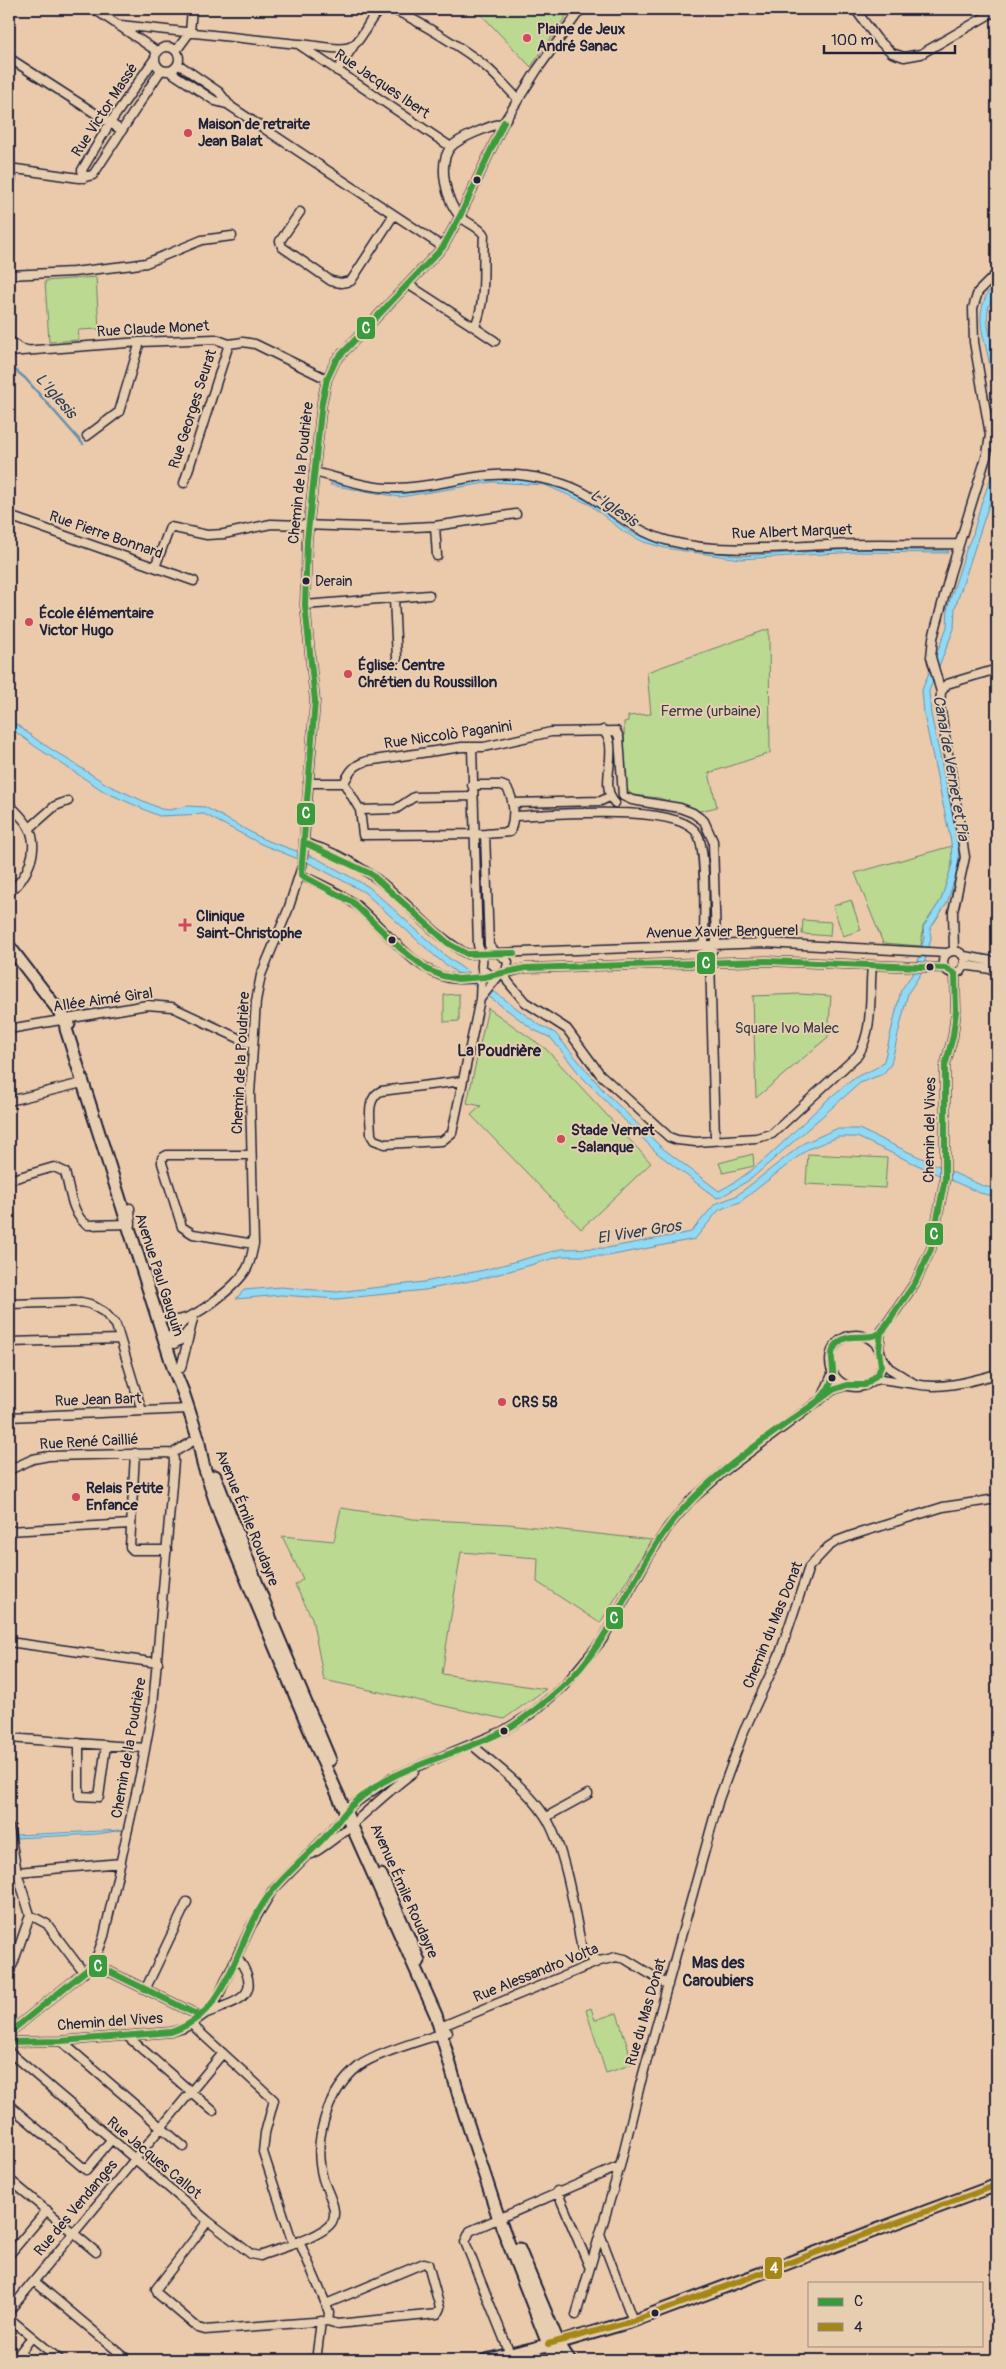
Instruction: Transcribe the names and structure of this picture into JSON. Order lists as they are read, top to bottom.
{
  "streets": {
    "street": [
      "Rue Jacques Ibert",
      "Rue Victor Massé",
      "Rue Claude Monet",
      "Rue Georges Seurat",
      "Chemin de la Poudrière",
      "Rue Albert Marquet",
      "Rue Pierre Bonnard",
      "Rue Niccolò Paganini",
      "Avenue Xavier Benguerel",
      "Allée Aimé Giral",
      "Chemin del Vives",
      "Avenue Paul Gauguin",
      "Rue Jean Bart",
      "Rue René Caillié",
      "Avenue Émile Roudayre",
      "Chemin du Mas Donat",
      "Rue Alessandro Volta",
      "Rue du Mas Donat",
      "Rue Jacques Callot",
      "Rue des Vendanges"
    ]
  },
  "crossings": [
    ["Rue Claude Monet", "Rue Georges Seurat"],
    ["Rue Claude Monet", "Chemin de la Poudrière"],
    ["Chemin de la Poudrière", "Rue Albert Marquet"],
    ["Chemin de la Poudrière", "Avenue Xavier Benguerel"],
    ["Chemin de la Poudrière", "Allée Aimé Giral"],
    ["Chemin de la Poudrière", "Avenue Paul Gauguin"],
    ["Chemin de la Poudrière", "Rue René Caillié"],
    ["Avenue Xavier Benguerel", "Chemin del Vives"],
    ["Allée Aimé Giral", "Avenue Paul Gauguin"],
    ["Chemin del Vives", "Avenue Émile Roudayre"],
    ["Avenue Paul Gauguin", "Avenue Émile Roudayre"],
    ["Rue Jean Bart", "Avenue Émile Roudayre"],
    ["Avenue Émile Roudayre", "Rue Alessandro Volta"],
    ["Chemin du Mas Donat", "Rue du Mas Donat"],
    ["Rue Alessandro Volta", "Rue du Mas Donat"],
    ["Rue Alessandro Volta", "Rue Jacques Callot"],
    ["Rue Jacques Callot", "Rue des Vendanges"]
  ],
  "districts": ["La Poudrière", "Mas des Caroubiers"],
  "water": ["L'Iglesis", "Canal de Vernet et Pia", "El Viver Gros"],
  "parks": ["Ferme (urbaine)", "Square Ivo Malec"],
  "places": {
    "other": [
      "Plaine de Jeux André Sanac",
      "Maison de retraite Jean Balat",
      "Derain",
      "École élémentaire Victor Hugo",
      "Église: Centre Chrétien du Roussillon",
      "Stade Vernet -Salanque",
      "CRS 58",
      "Relais Petite Enfance"
    ],
    "health": ["Clinique Saint-Christophe"]
  },
  "lines": ["transit line C", "transit line 4"],
  "legend": ["C", "4"],
  "scale_bar": "100 m"
}
